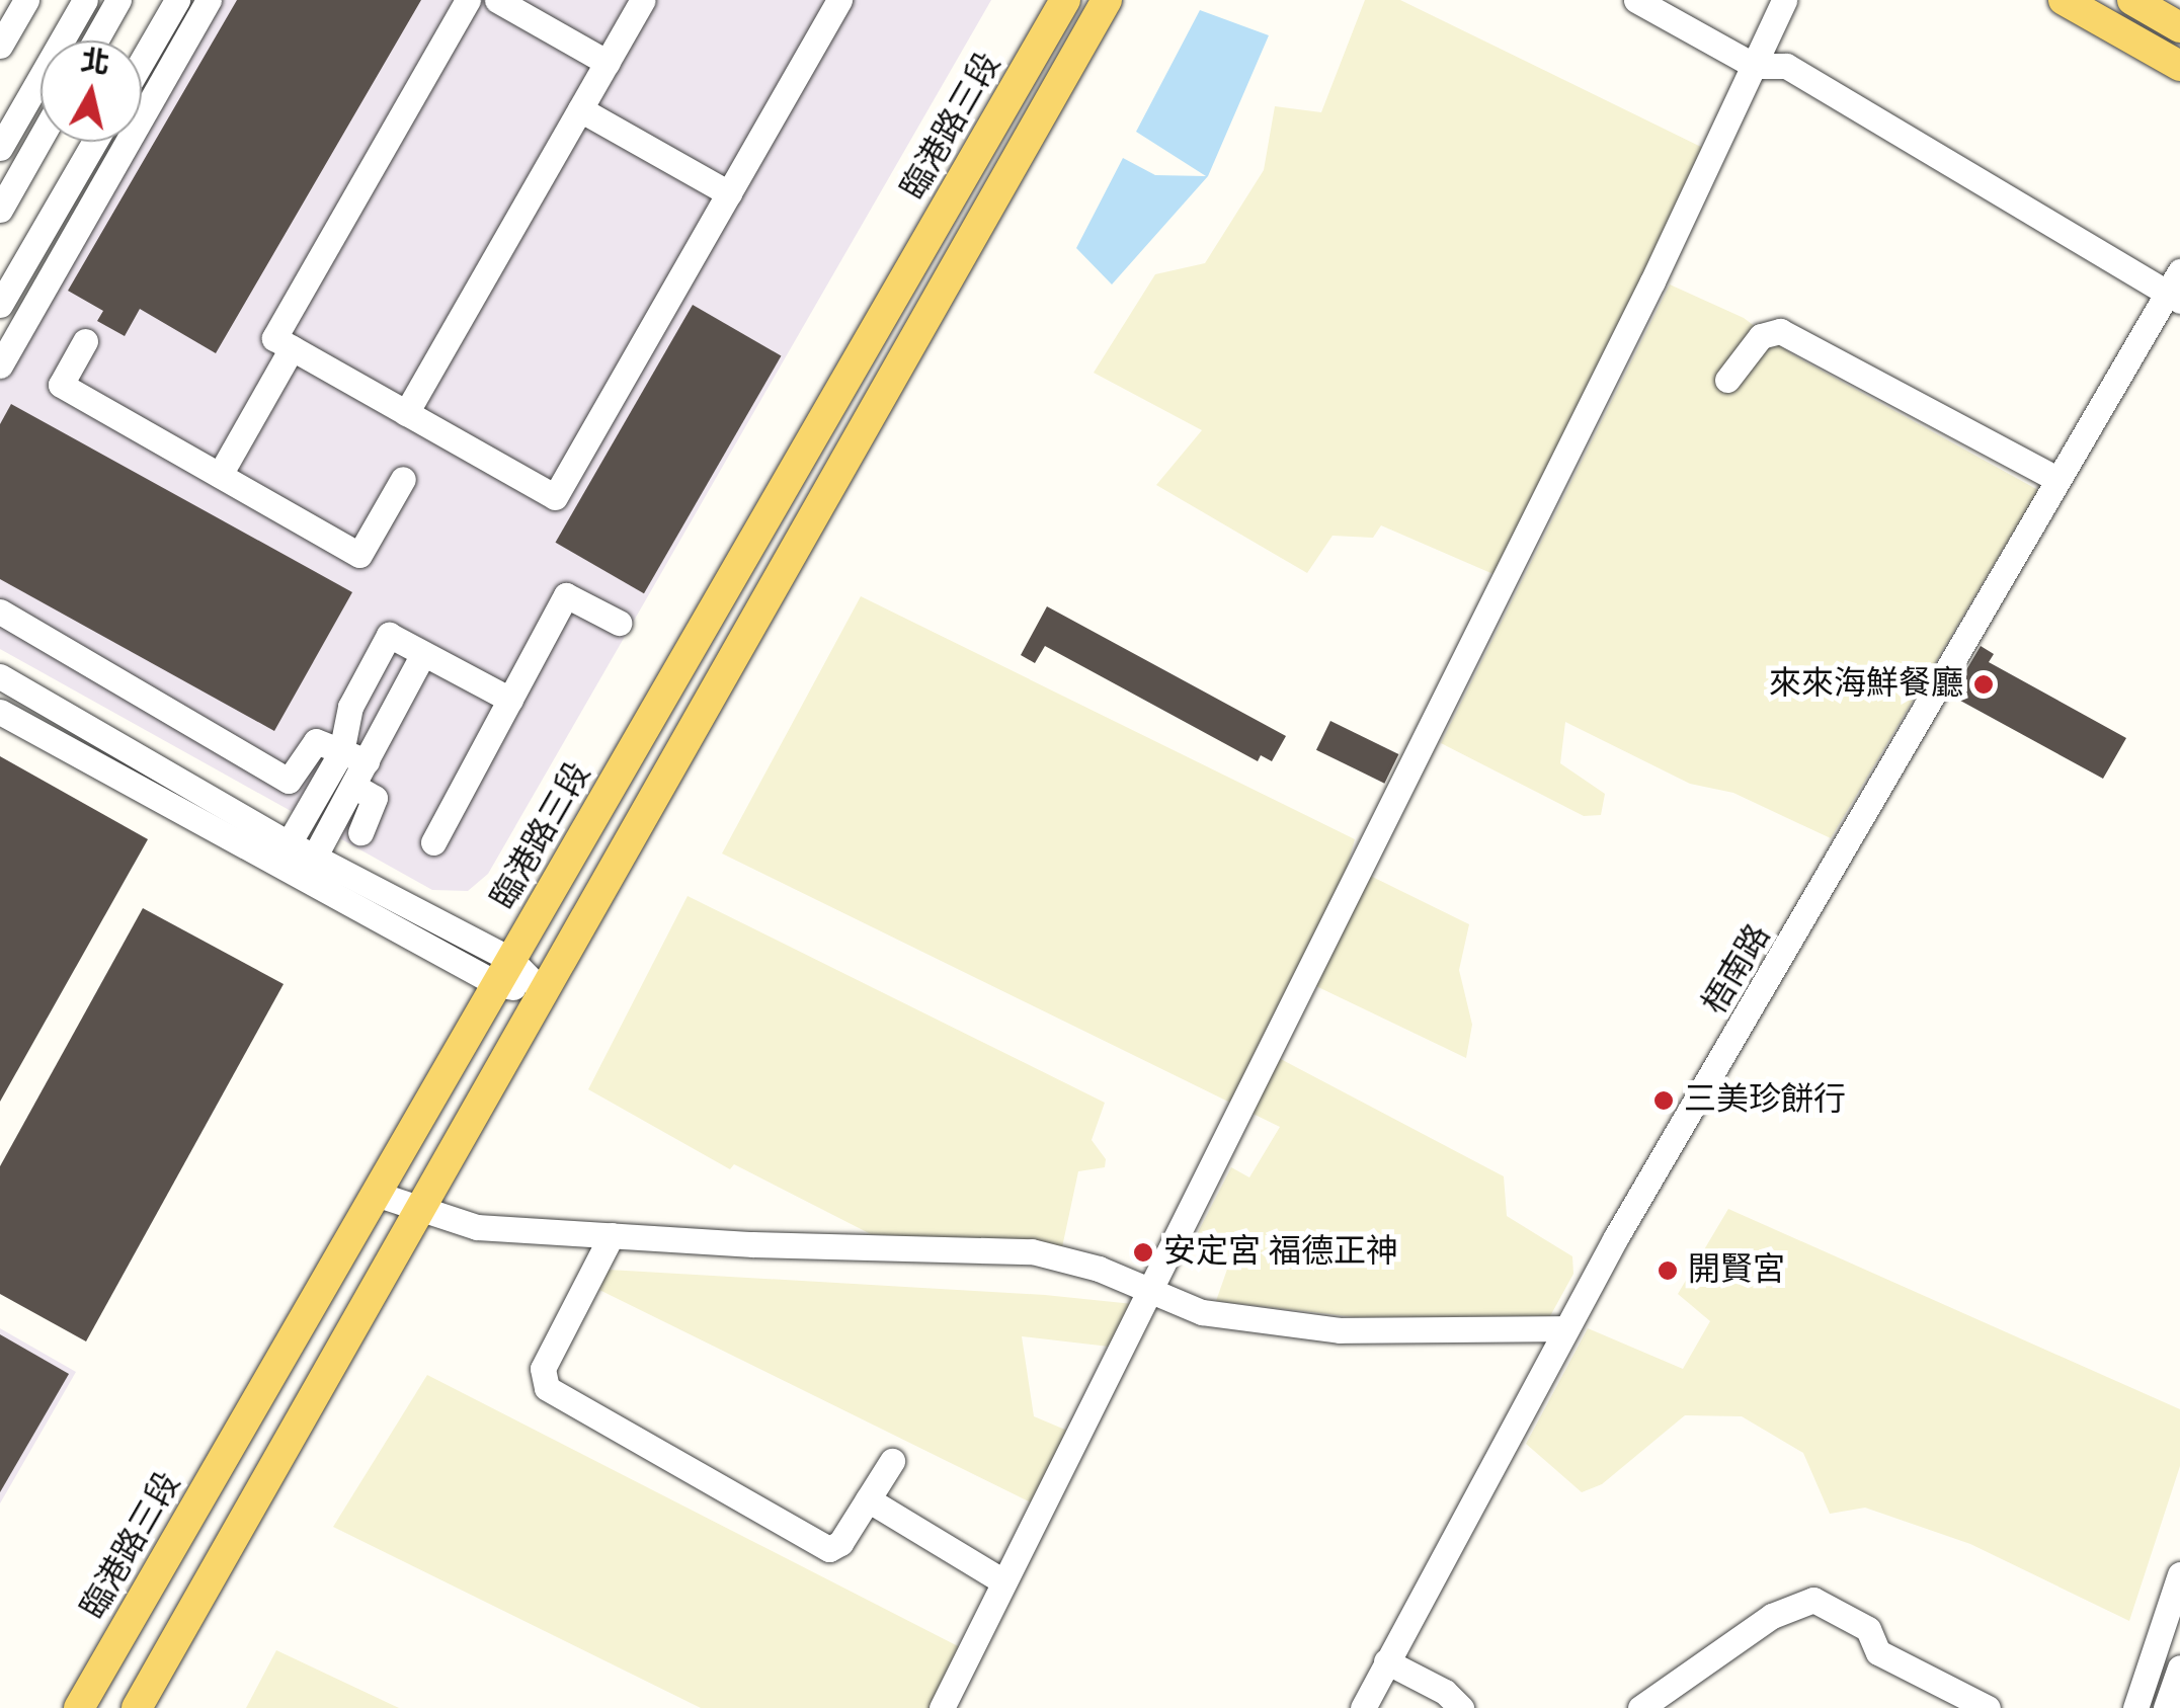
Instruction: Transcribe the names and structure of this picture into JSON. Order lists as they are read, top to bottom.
{
  "streets": {
    "main road": ["臨港路三段"],
    "street": ["梧南路"]
  },
  "places": [
    "來來海鮮餐廳",
    "三美珍餅行",
    "安定宮 福德正神",
    "開賢宮"
  ],
  "north": "top"
}
